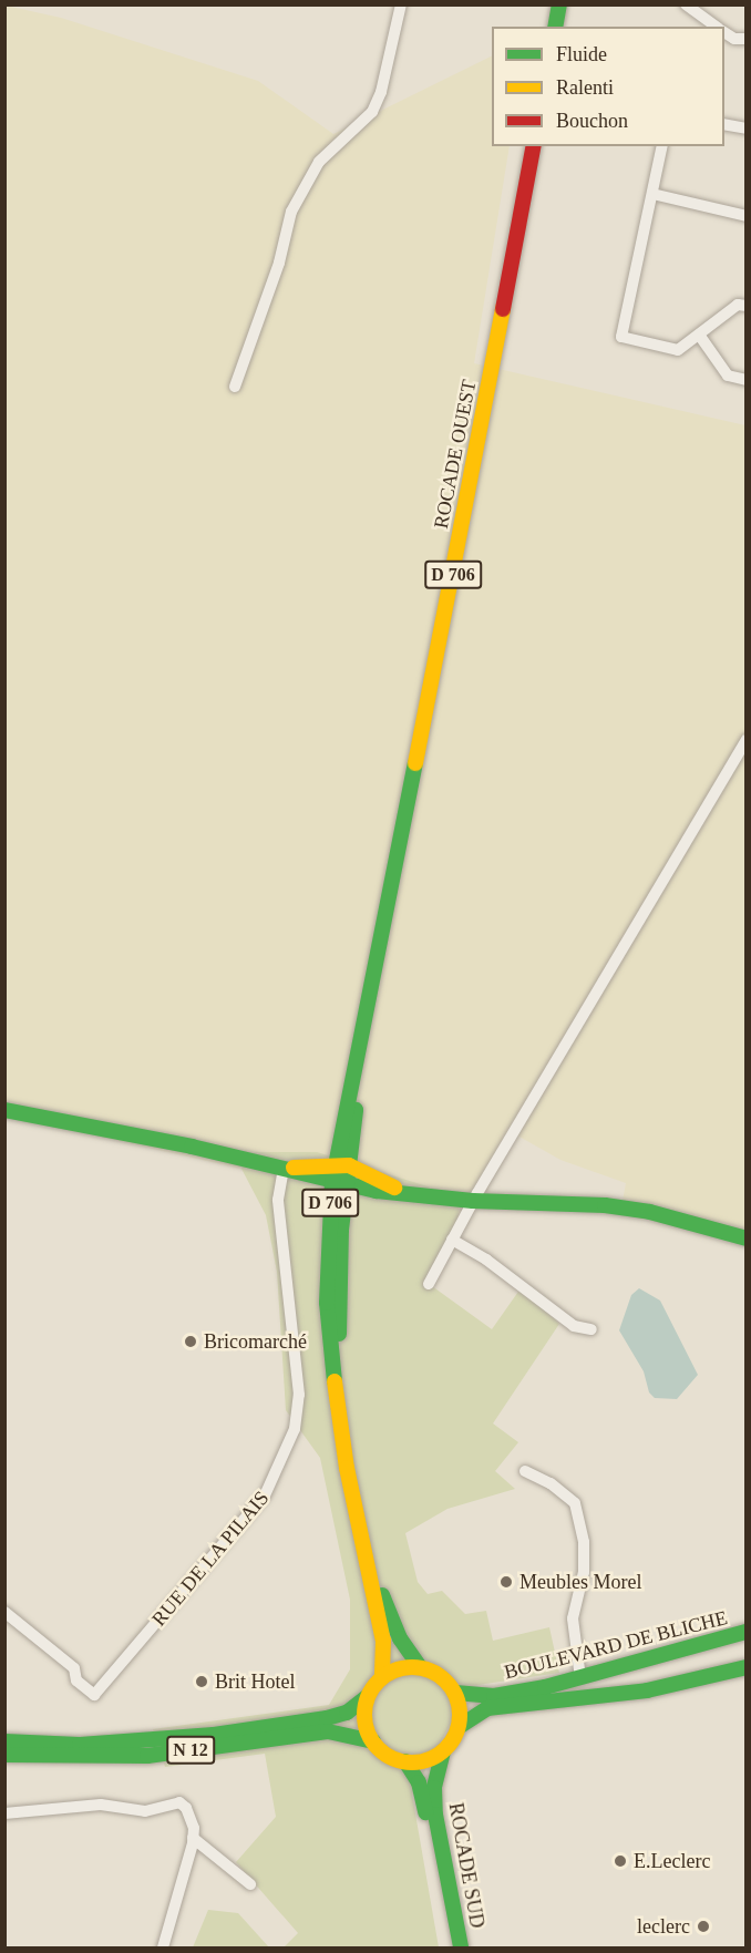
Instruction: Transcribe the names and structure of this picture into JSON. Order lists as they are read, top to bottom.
{
  "streets": {
    "main road": [
      "ROCADE OUEST",
      "D 706",
      "BOULEVARD DE BLICHE",
      "N 12",
      "ROCADE SUD"
    ],
    "street": ["RUE DE LA PILAIS"]
  },
  "crossings": [
    ["ROCADE OUEST", "BOULEVARD DE BLICHE"],
    ["ROCADE OUEST", "N 12"],
    ["ROCADE OUEST", "ROCADE SUD"],
    ["BOULEVARD DE BLICHE", "N 12"],
    ["BOULEVARD DE BLICHE", "ROCADE SUD"],
    ["N 12", "ROCADE SUD"]
  ],
  "places": [
    "Bricomarché",
    "Meubles Morel",
    "Brit Hotel",
    "E.Leclerc",
    "leclerc"
  ],
  "legend": ["Fluide", "Ralenti", "Bouchon"]
}
